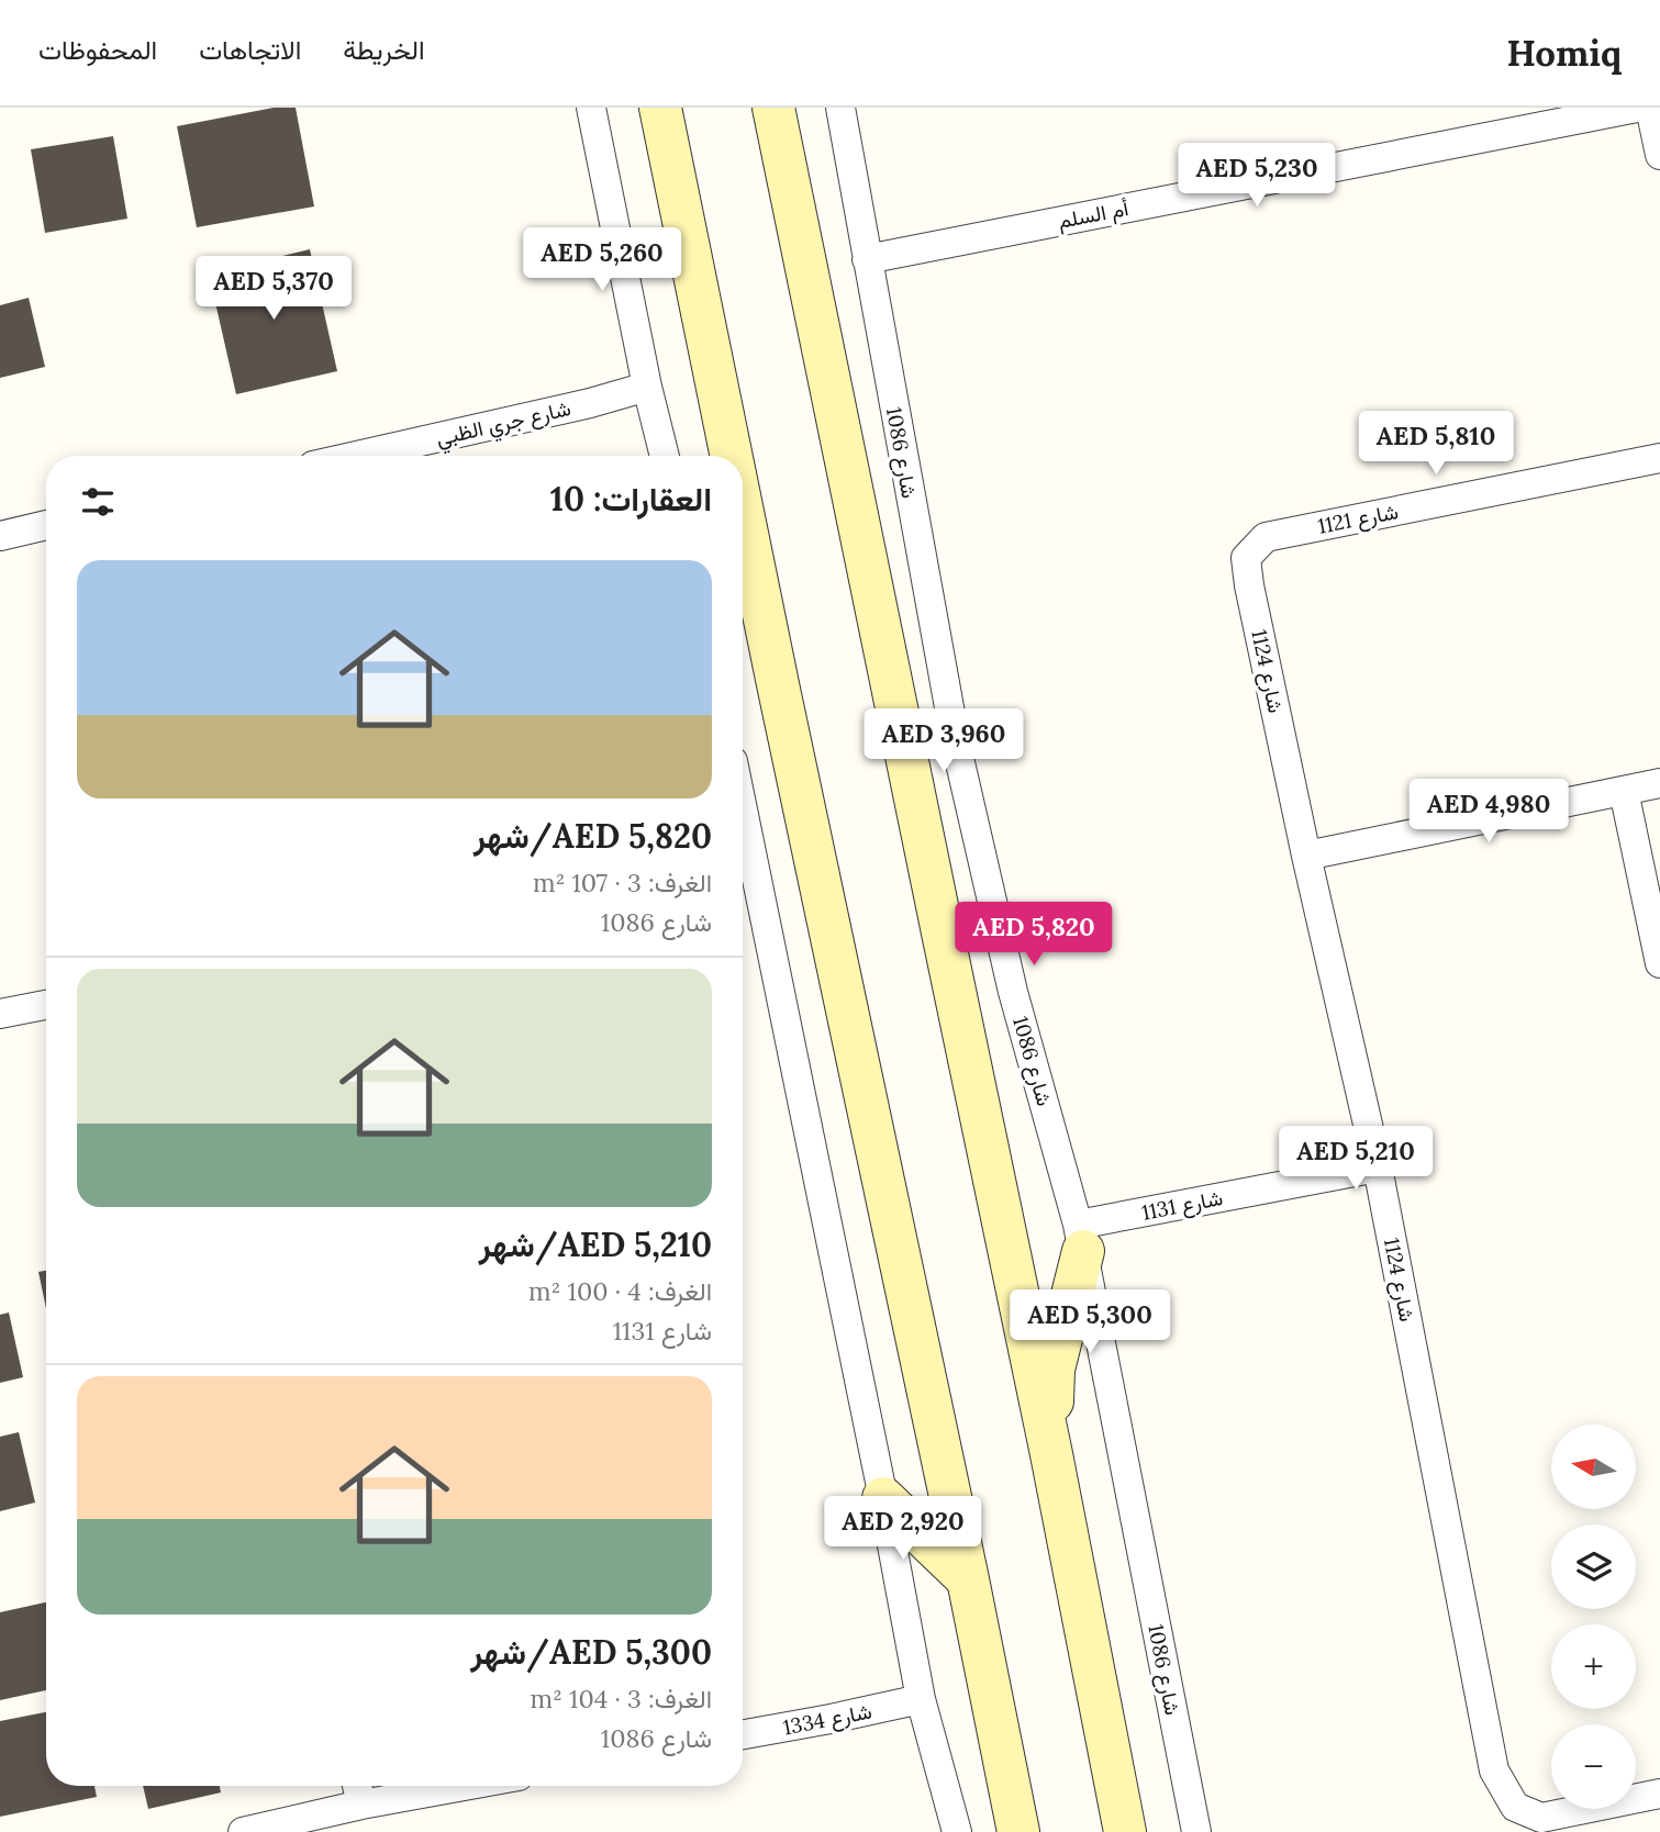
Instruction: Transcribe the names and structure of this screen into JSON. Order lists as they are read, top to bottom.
{
  "streets": {
    "street": [
      "أم السلم",
      "شارع جري الظبي",
      "شارع 1086",
      "شارع 1121",
      "شارع 1124",
      "شارع 1131",
      "شارع 1334"
    ]
  },
  "crossings": [
    ["أم السلم", "شارع 1086"],
    ["شارع 1086", "شارع 1131"],
    ["شارع 1121", "شارع 1124"],
    ["شارع 1124", "شارع 1131"]
  ],
  "north": "left",
  "page": {
    "header": "Homiq",
    "nav": ["الخريطة", "الاتجاهات", "المحفوظات"],
    "price": [
      "AED 5,230",
      "AED 5,260",
      "AED 5,370",
      "AED 5,810",
      "AED 3,960",
      "AED 4,980",
      "AED 5,820",
      "AED 5,210",
      "AED 5,300",
      "AED 2,920"
    ],
    "heading": "العقارات: 10",
    "list": [
      {
        "name": "AED 5,820/شهر",
        "note": "الغرف: 3 · 107 m² · شارع 1086"
      },
      {
        "name": "AED 5,210/شهر",
        "note": "الغرف: 4 · 100 m² · شارع 1131"
      },
      {
        "name": "AED 5,300/شهر",
        "note": "الغرف: 3 · 104 m² · شارع 1086"
      }
    ],
    "map_buttons": ["+", "−"]
  }
}
